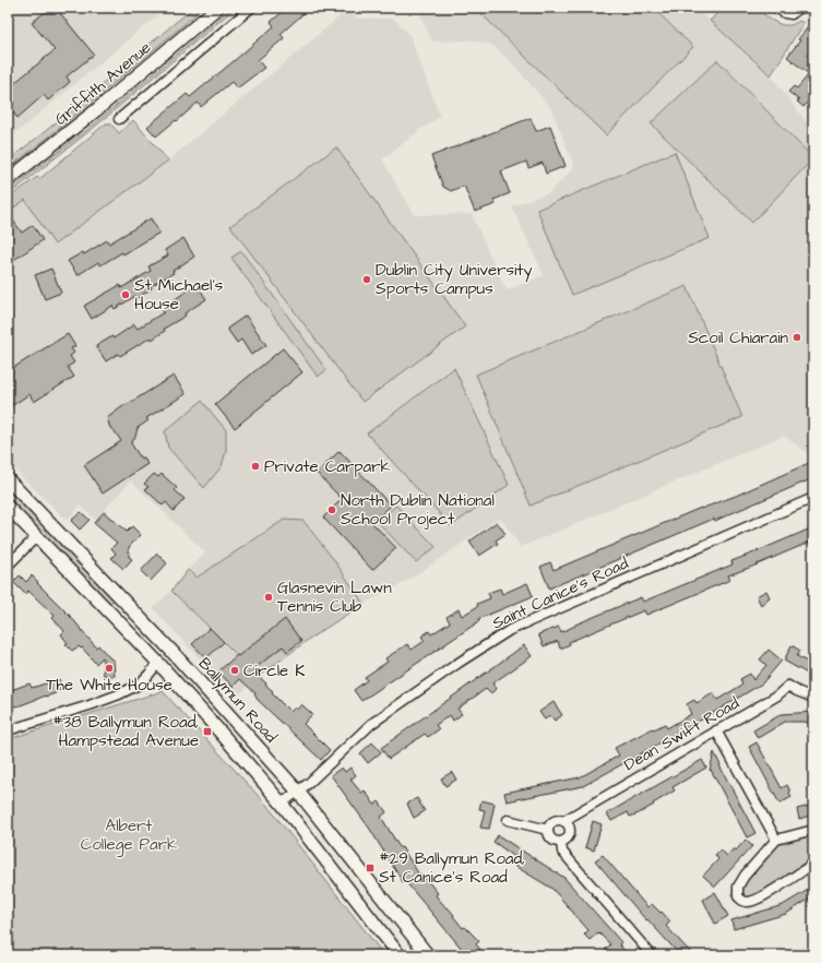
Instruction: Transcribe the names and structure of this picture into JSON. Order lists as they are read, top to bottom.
{
  "streets": {
    "main road": ["Griffith Avenue", "Ballymun Road"],
    "street": ["Saint Canice's Road", "Dean Swift Road"]
  },
  "crossings": [
    ["Saint Canice's Road", "Ballymun Road"]
  ],
  "parks": ["Albert College Park"],
  "places": {
    "other": [
      "Dublin City University Sports Campus",
      "St Michael's House",
      "Scoil Chiarain",
      "Private Carpark",
      "North Dublin National School Project",
      "Glasnevin Lawn Tennis Club",
      "The White House",
      "Circle K"
    ],
    "transit": ["#38 Ballymun Road, Hampstead Avenue", "#29 Ballymun Road, St Canice's Road"]
  }
}
